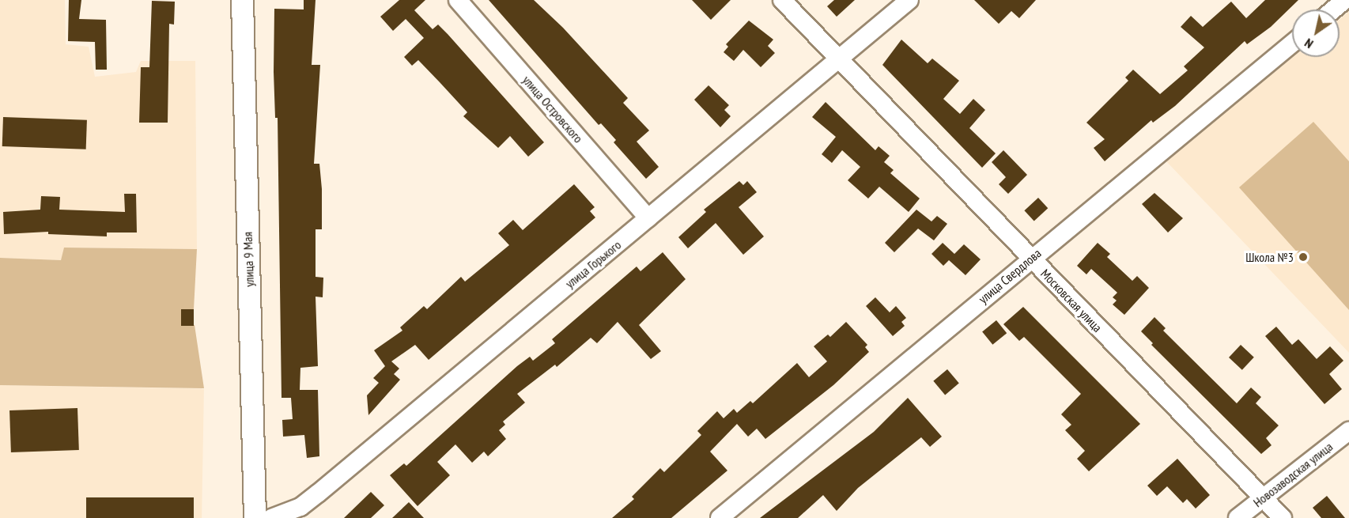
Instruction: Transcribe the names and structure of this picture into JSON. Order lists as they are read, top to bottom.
{
  "streets": {
    "street": [
      "улица Островского",
      "улица 9 Мая",
      "улица Горького",
      "улица Свердлова",
      "Московская улица",
      "Новозаводская улица"
    ]
  },
  "crossings": [
    ["улица Островского", "улица Горького"],
    ["улица Горького", "Московская улица"],
    ["улица Свердлова", "Московская улица"],
    ["Московская улица", "Новозаводская улица"]
  ],
  "places": ["Школа №3"],
  "north": "bottom left"
}
